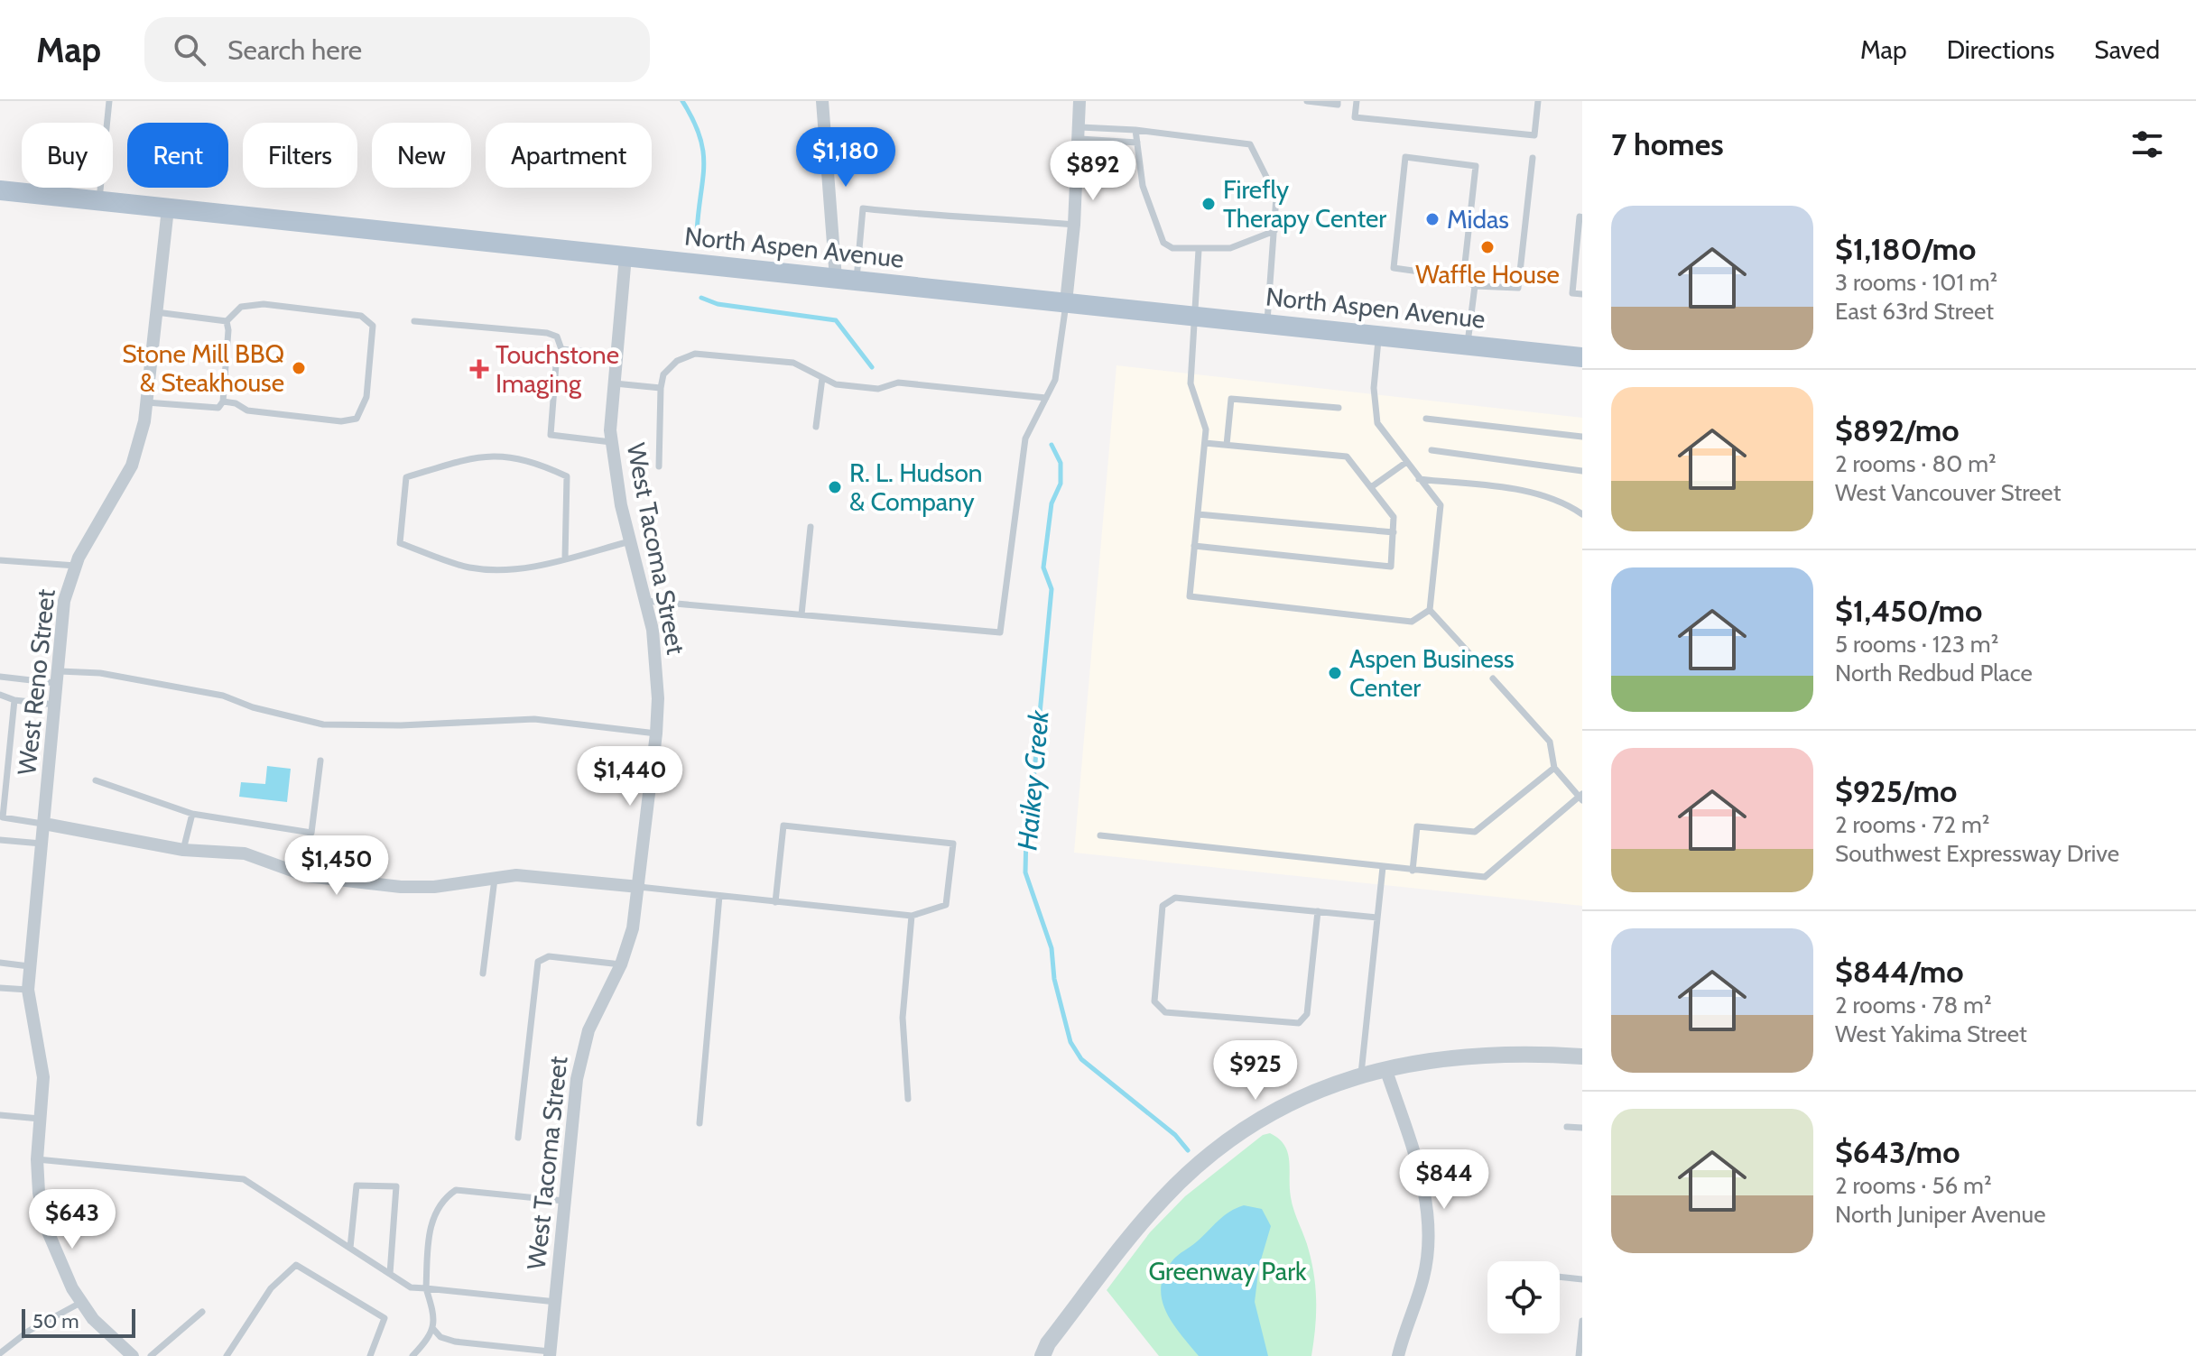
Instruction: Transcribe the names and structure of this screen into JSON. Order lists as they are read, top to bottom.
{
  "streets": {
    "main road": ["North Aspen Avenue"],
    "street": ["West Tacoma Street", "West Reno Street"]
  },
  "crossings": [
    ["North Aspen Avenue", "West Tacoma Street"],
    ["North Aspen Avenue", "West Reno Street"]
  ],
  "water": ["Haikey Creek"],
  "parks": ["Greenway Park"],
  "places": {
    "other": [
      "Firefly Therapy Center",
      "Midas",
      "Waffle House",
      "Stone Mill BBQ & Steakhouse",
      "R. L. Hudson & Company",
      "Aspen Business Center"
    ],
    "health": ["Touchstone Imaging"]
  },
  "scale_bar": "50 m",
  "page": {
    "header": "Map",
    "search": "Search here",
    "nav": ["Map", "Directions", "Saved"],
    "heading": "7 homes",
    "chip": [
      "Buy",
      "Rent",
      "Filters",
      "New",
      "Apartment"
    ],
    "price": [
      "$1,180",
      "$892",
      "$1,440",
      "$1,450",
      "$925",
      "$844",
      "$643"
    ],
    "list": [
      {
        "name": "$1,180/mo",
        "note": "3 rooms · 101 m² · East 63rd Street"
      },
      {
        "name": "$892/mo",
        "note": "2 rooms · 80 m² · West Vancouver Street"
      },
      {
        "name": "$1,450/mo",
        "note": "5 rooms · 123 m² · North Redbud Place"
      },
      {
        "name": "$925/mo",
        "note": "2 rooms · 72 m² · Southwest Expressway Drive"
      },
      {
        "name": "$844/mo",
        "note": "2 rooms · 78 m² · West Yakima Street"
      },
      {
        "name": "$643/mo",
        "note": "2 rooms · 56 m² · North Juniper Avenue"
      }
    ],
    "scale": "50 m"
  }
}
